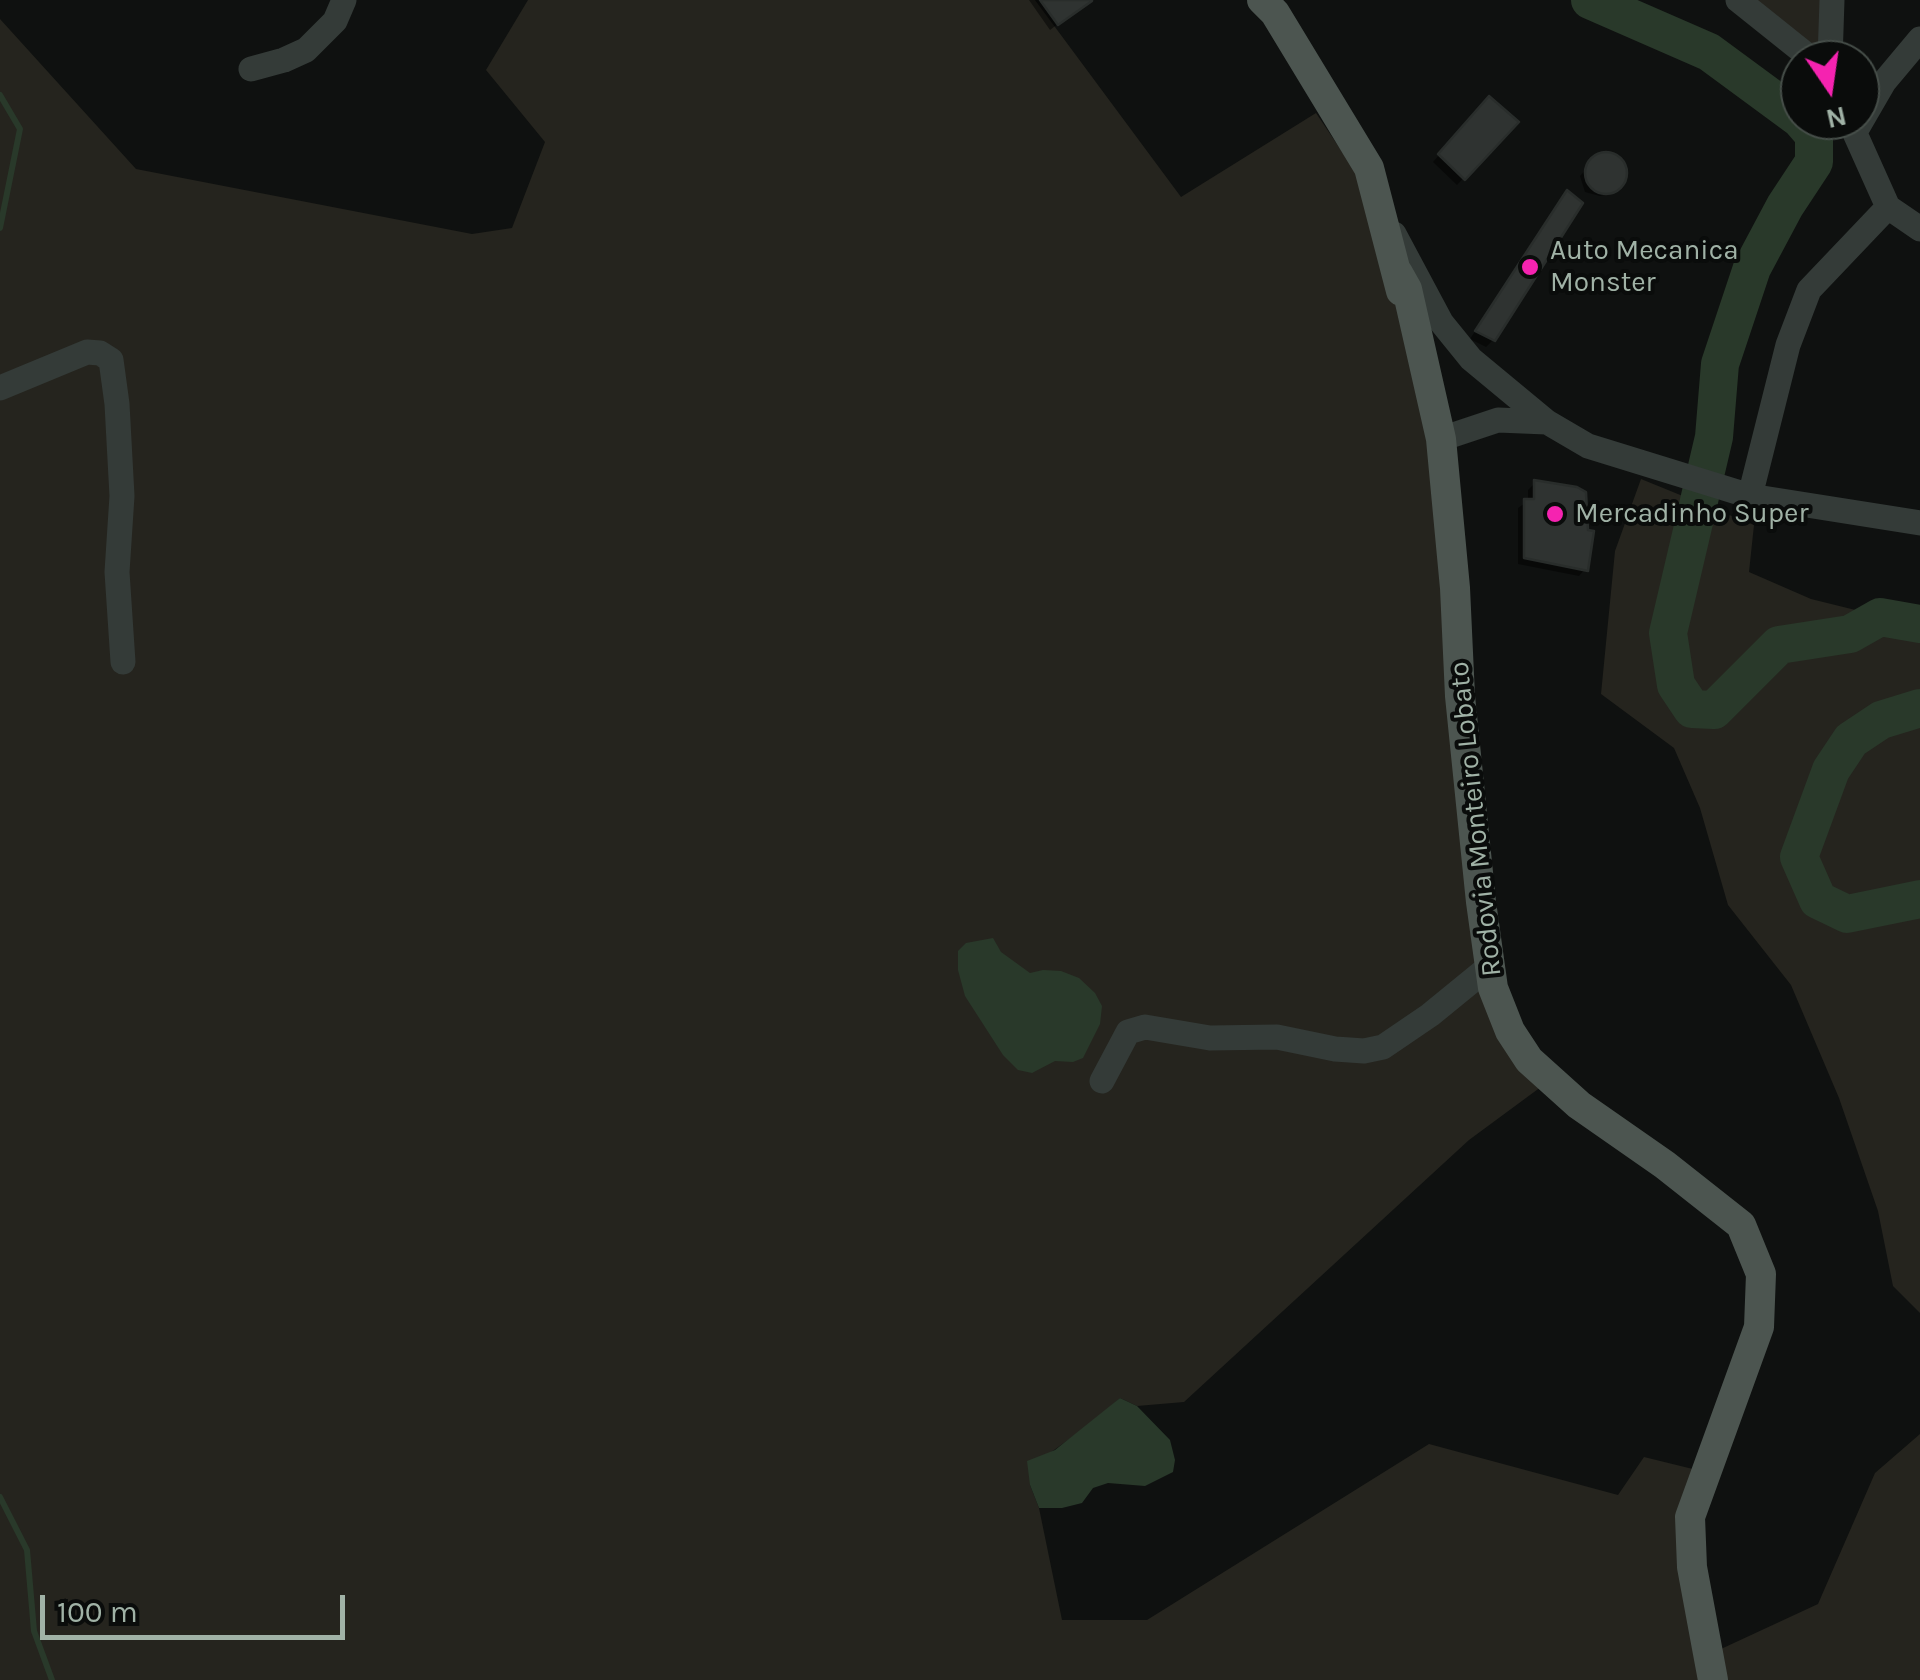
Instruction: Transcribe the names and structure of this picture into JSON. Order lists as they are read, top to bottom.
{
  "streets": {
    "main road": ["Rodovia Monteiro Lobato"]
  },
  "places": ["Auto Mecanica Monster", "Mercadinho Super"],
  "scale_bar": "100 m",
  "north": "bottom"
}
